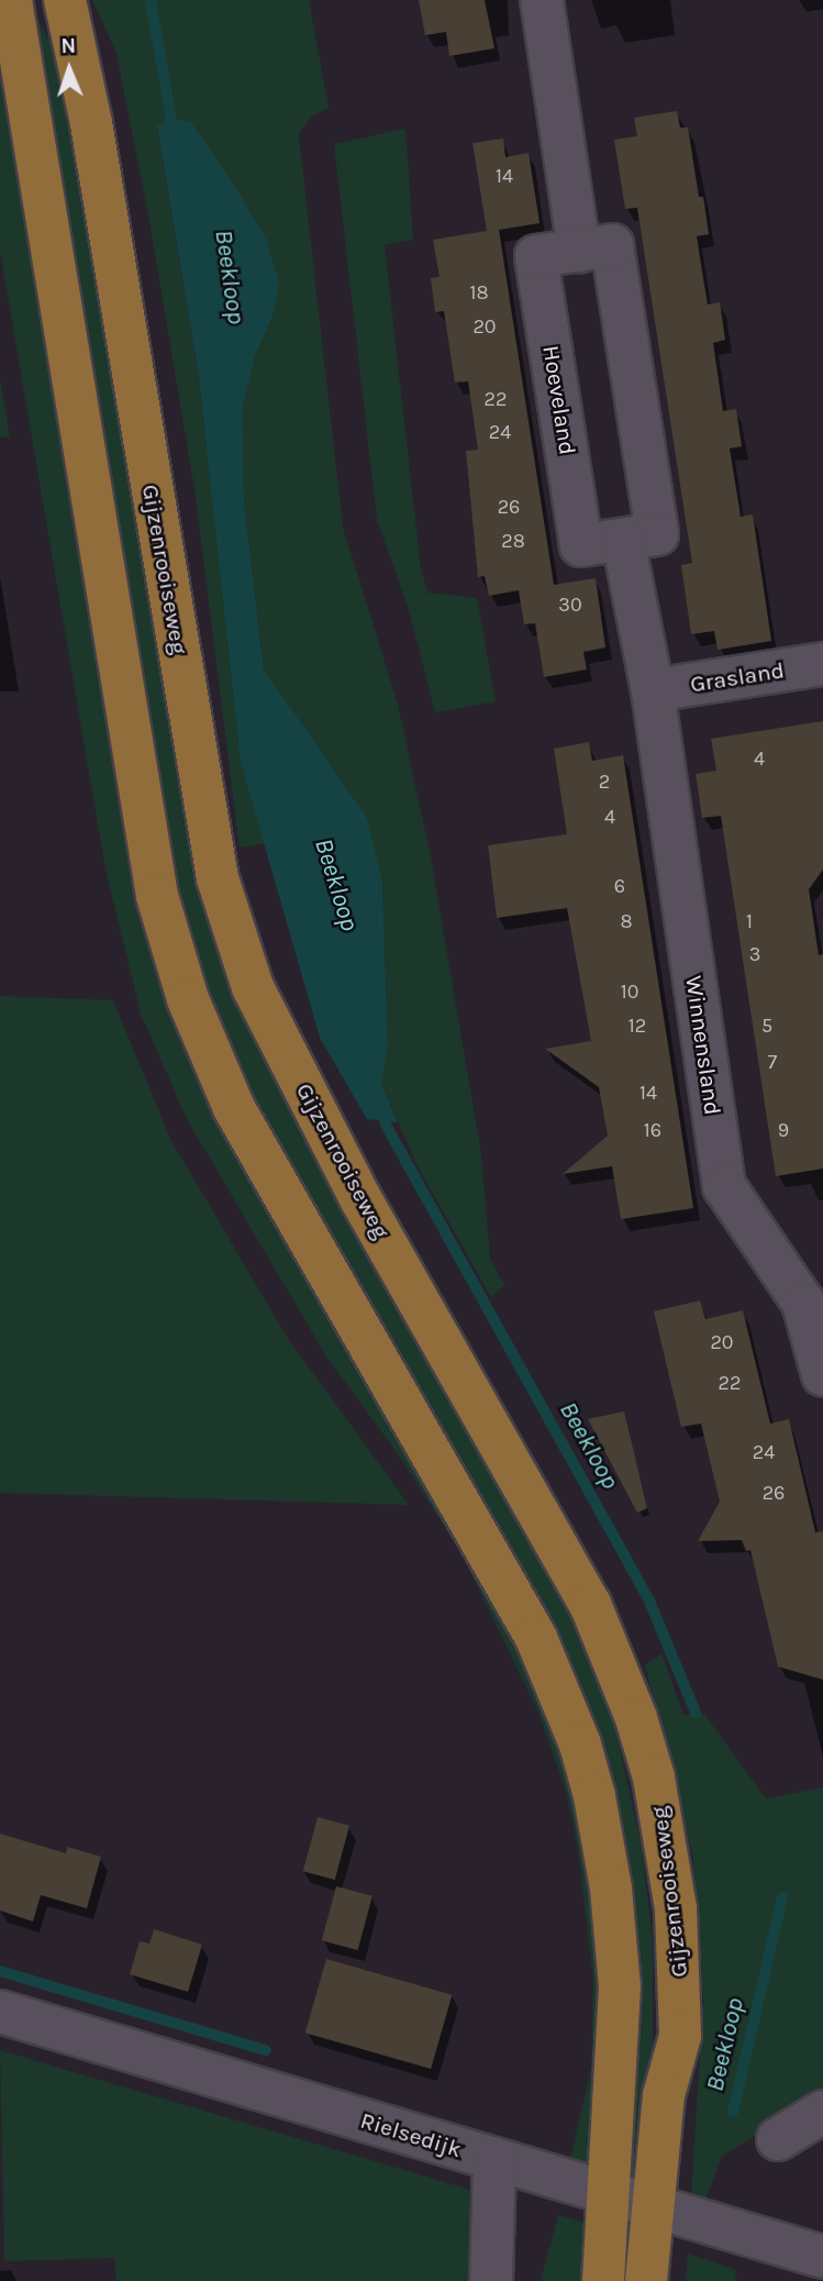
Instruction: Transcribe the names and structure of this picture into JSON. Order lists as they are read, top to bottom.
{
  "streets": {
    "main road": ["Gijzenrooiseweg"],
    "street": [
      "Hoeveland",
      "Grasland",
      "Winnensland",
      "Rielsedijk"
    ]
  },
  "crossings": [
    ["Gijzenrooiseweg", "Rielsedijk"],
    ["Grasland", "Winnensland"]
  ],
  "water": ["Beekloop"],
  "house_numbers": [
    "14",
    "18",
    "20",
    "22",
    "24",
    "26",
    "28",
    "30",
    "4",
    "2",
    "4",
    "6",
    "8",
    "1",
    "3",
    "10",
    "12",
    "5",
    "7",
    "14",
    "16",
    "9",
    "20",
    "22",
    "24",
    "26"
  ],
  "north": "top"
}
